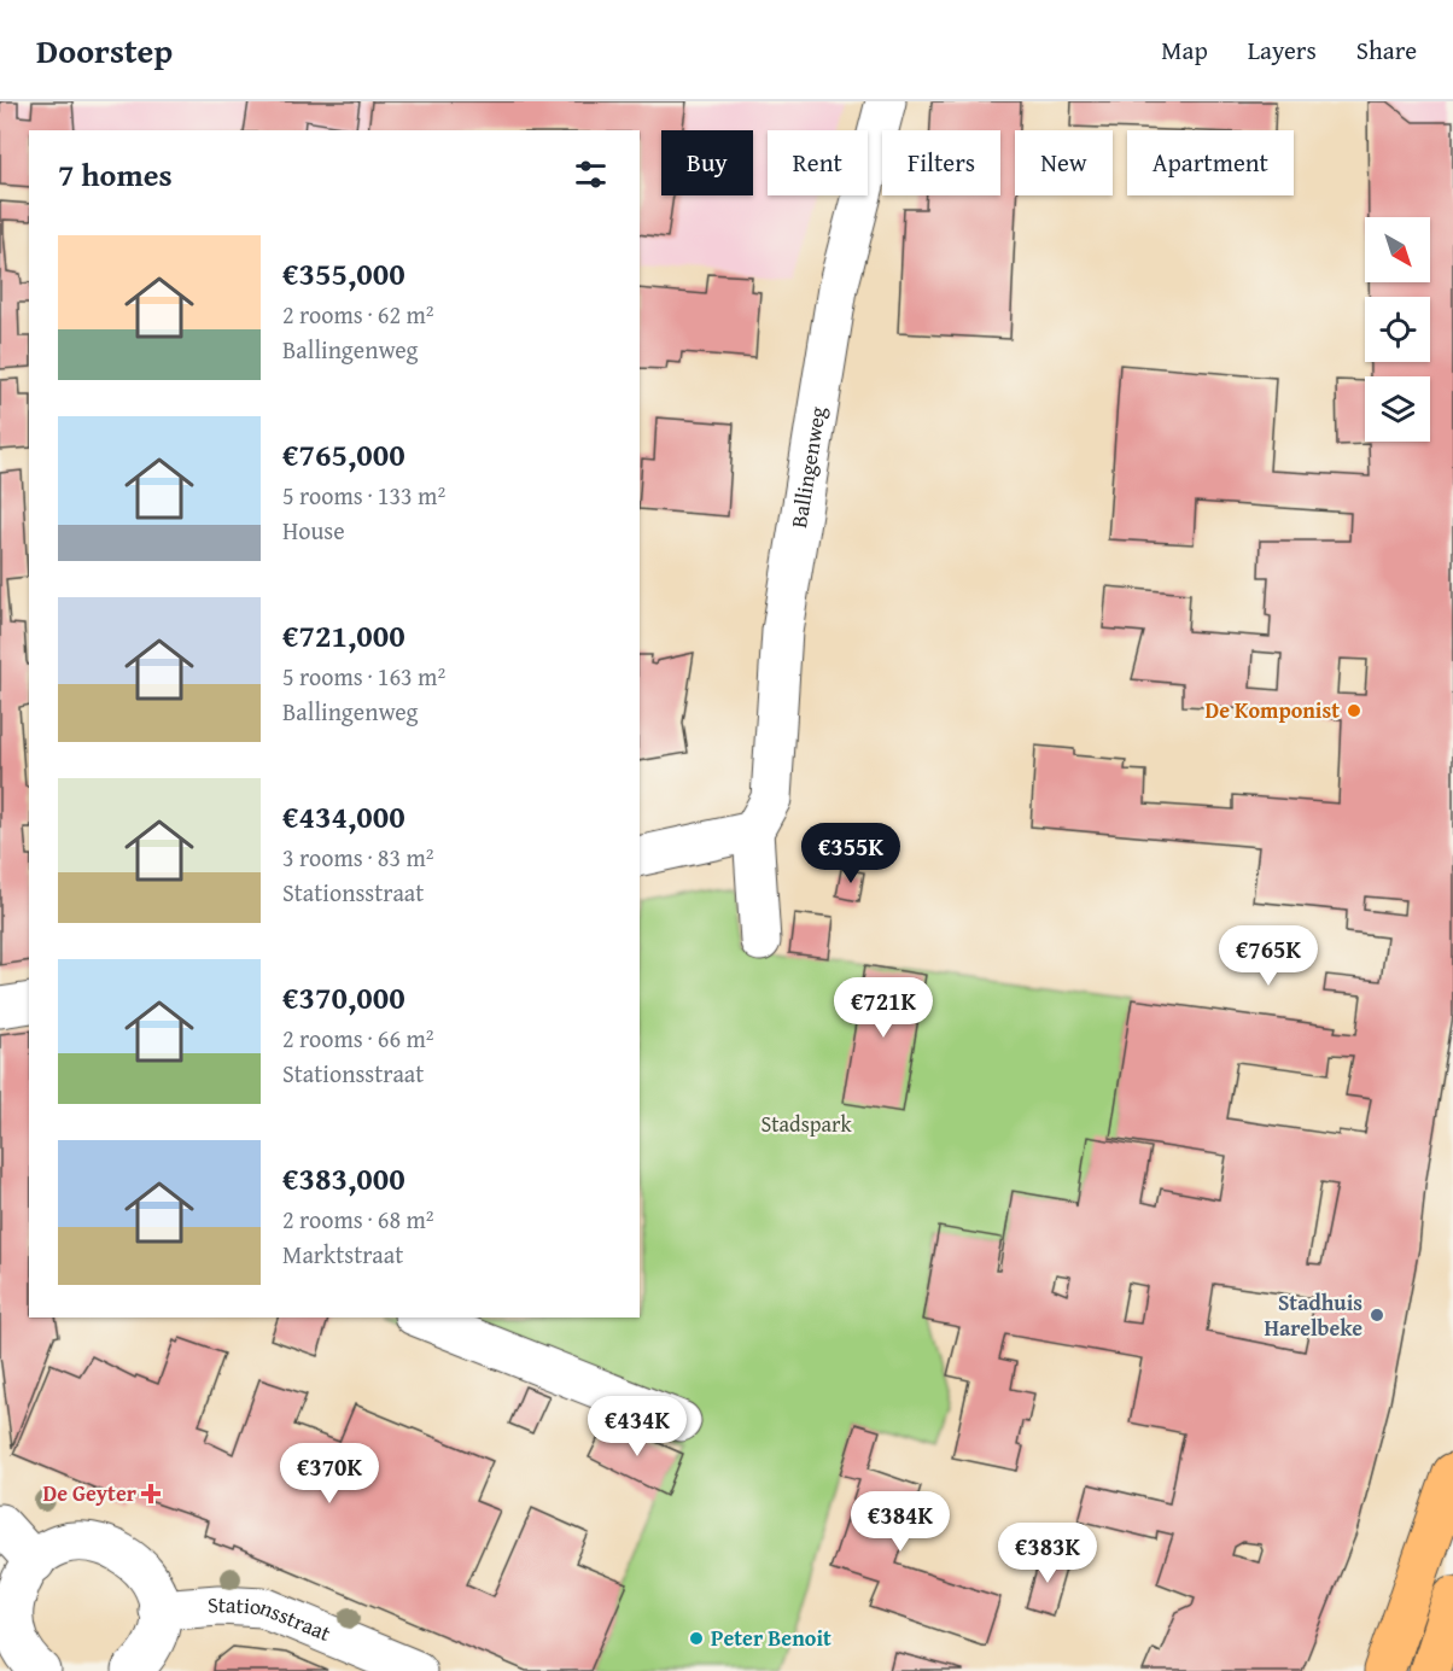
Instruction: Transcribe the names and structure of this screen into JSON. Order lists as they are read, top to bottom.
{
  "streets": {
    "street": ["Ballingenweg", "Stationsstraat"]
  },
  "parks": ["Stadspark"],
  "places": {
    "other": ["De Komponist", "Stadhuis Harelbeke", "Peter Benoit"],
    "health": ["De Geyter"]
  },
  "north": "bottom right",
  "page": {
    "header": "Doorstep",
    "nav": ["Map", "Layers", "Share"],
    "chip": [
      "Buy",
      "Rent",
      "Filters",
      "New",
      "Apartment"
    ],
    "heading": "7 homes",
    "list": [
      {
        "name": "€355,000",
        "note": "2 rooms · 62 m² · Ballingenweg"
      },
      {
        "name": "€765,000",
        "note": "5 rooms · 133 m² · House"
      },
      {
        "name": "€721,000",
        "note": "5 rooms · 163 m² · Ballingenweg"
      },
      {
        "name": "€434,000",
        "note": "3 rooms · 83 m² · Stationsstraat"
      },
      {
        "name": "€370,000",
        "note": "2 rooms · 66 m² · Stationsstraat"
      },
      {
        "name": "€383,000",
        "note": "2 rooms · 68 m² · Marktstraat"
      }
    ],
    "price": [
      "€355K",
      "€765K",
      "€721K",
      "€434K",
      "€370K",
      "€384K",
      "€383K"
    ]
  }
}
